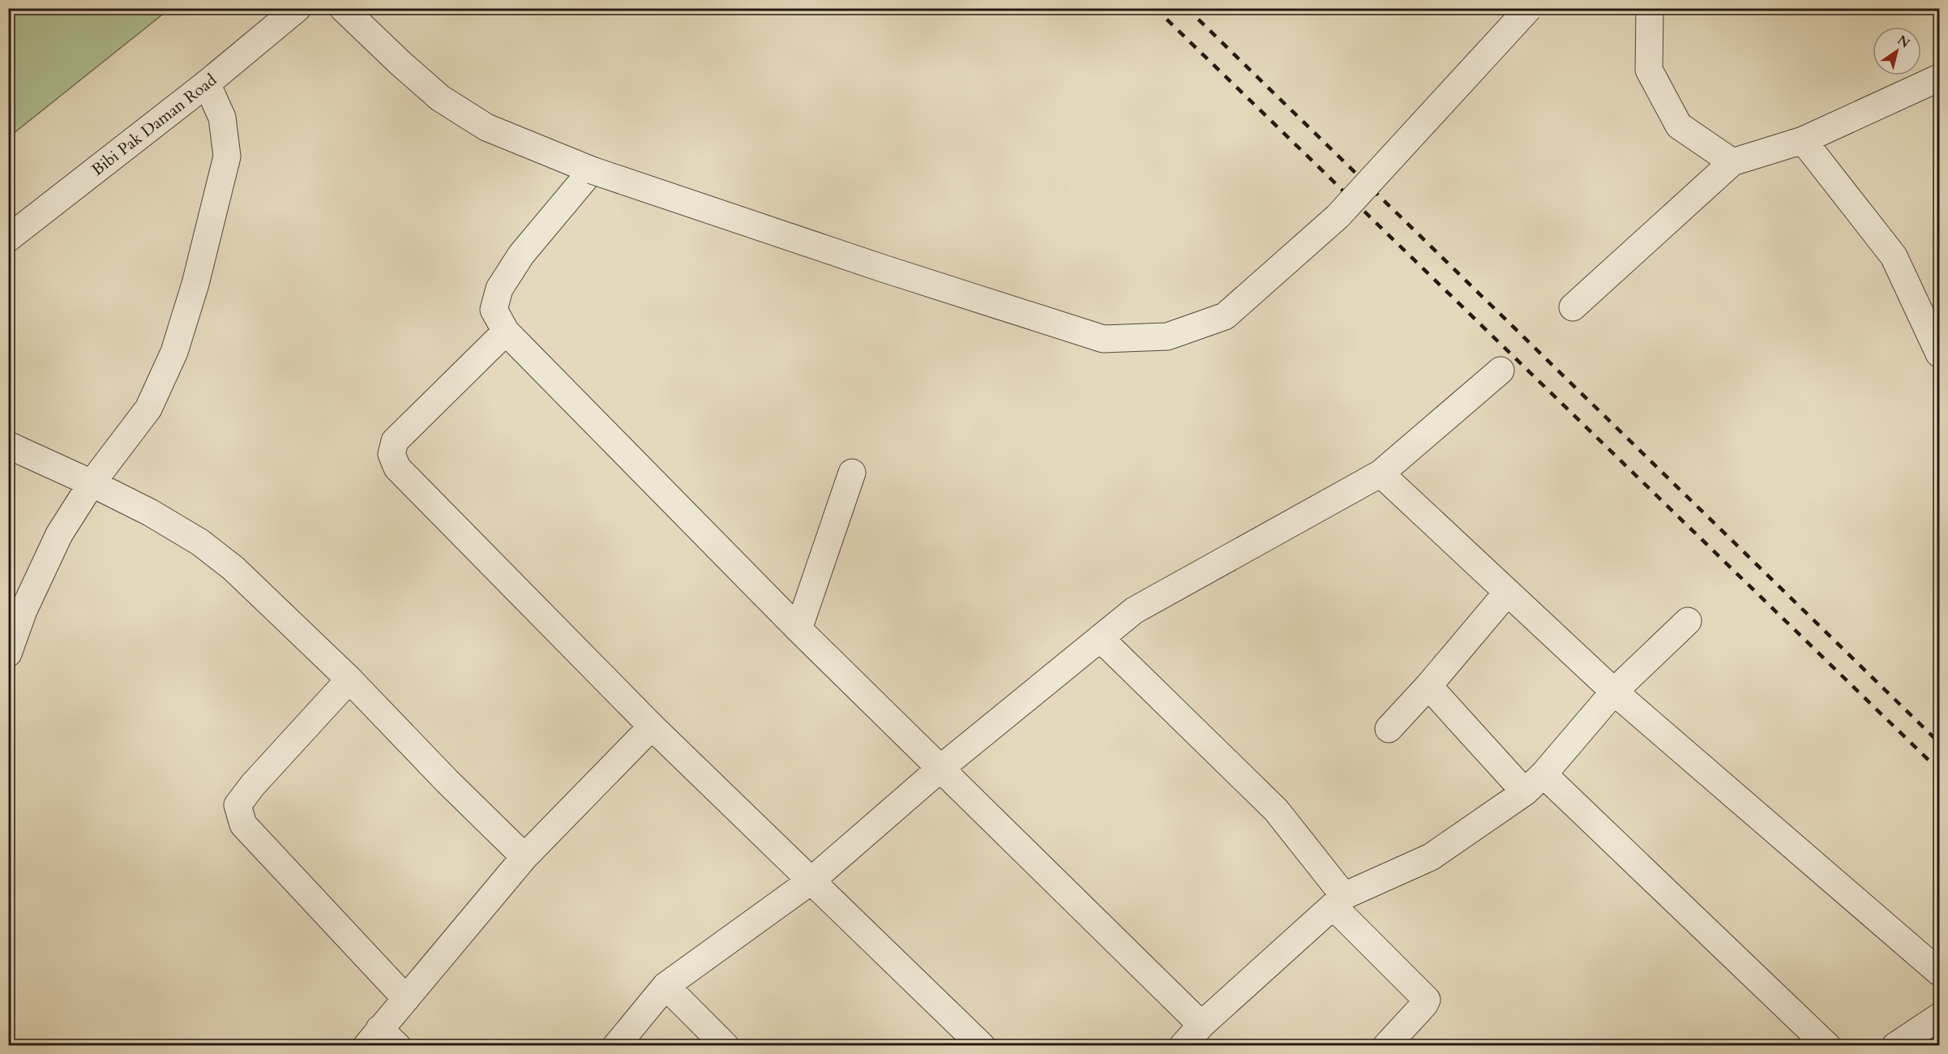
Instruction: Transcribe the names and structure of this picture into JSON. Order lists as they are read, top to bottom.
{
  "streets": {
    "street": ["Bibi Pak Daman Road"]
  },
  "north": "top right"
}
